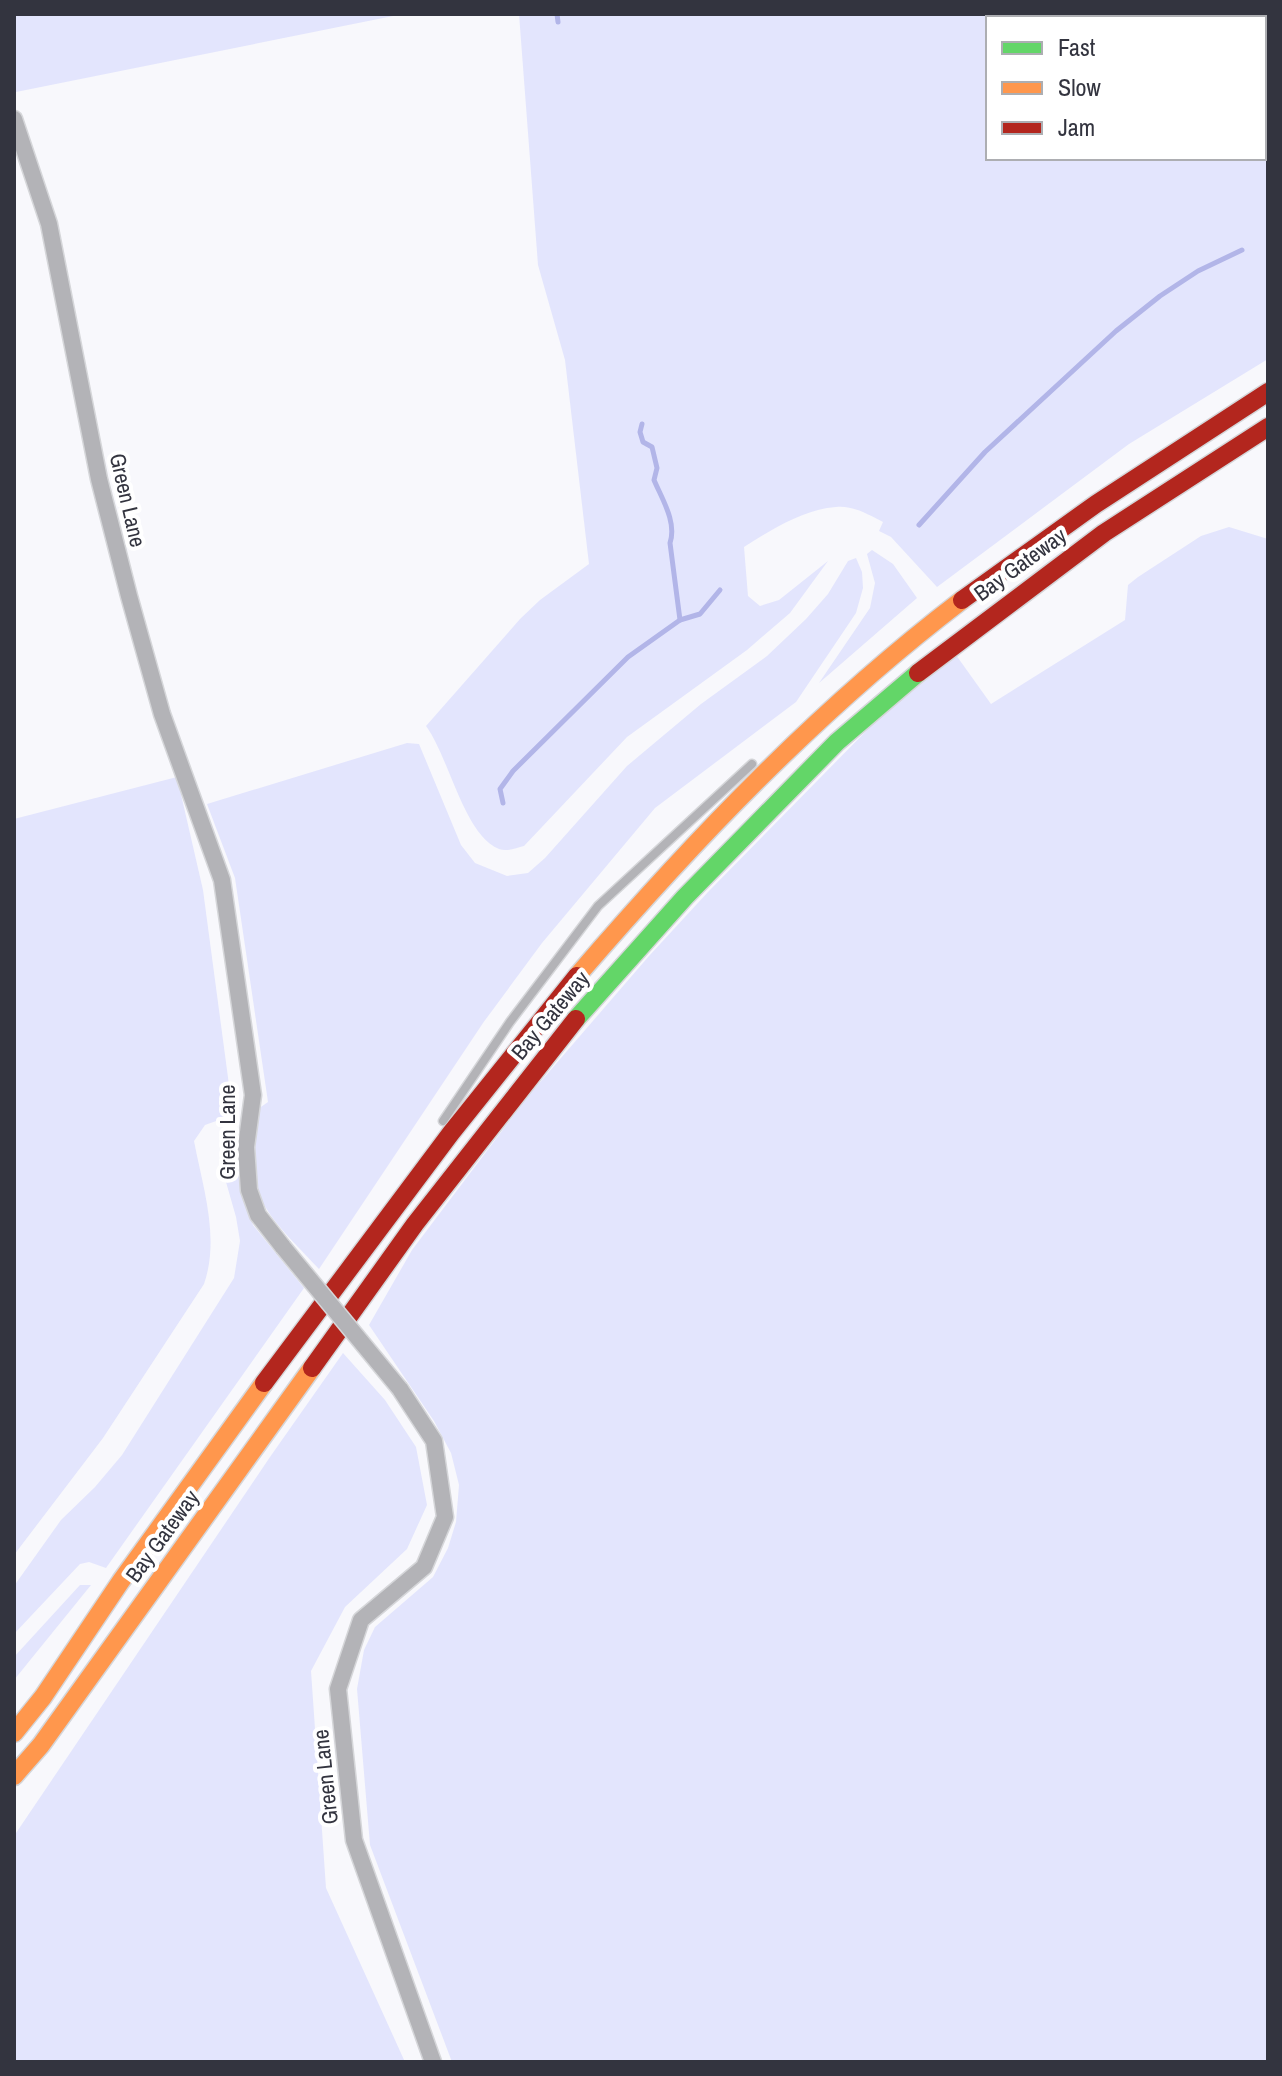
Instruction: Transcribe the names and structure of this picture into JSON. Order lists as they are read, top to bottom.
{
  "streets": {
    "highway": ["Bay Gateway"],
    "street": ["Green Lane"]
  },
  "legend": ["Fast", "Slow", "Jam"]
}
